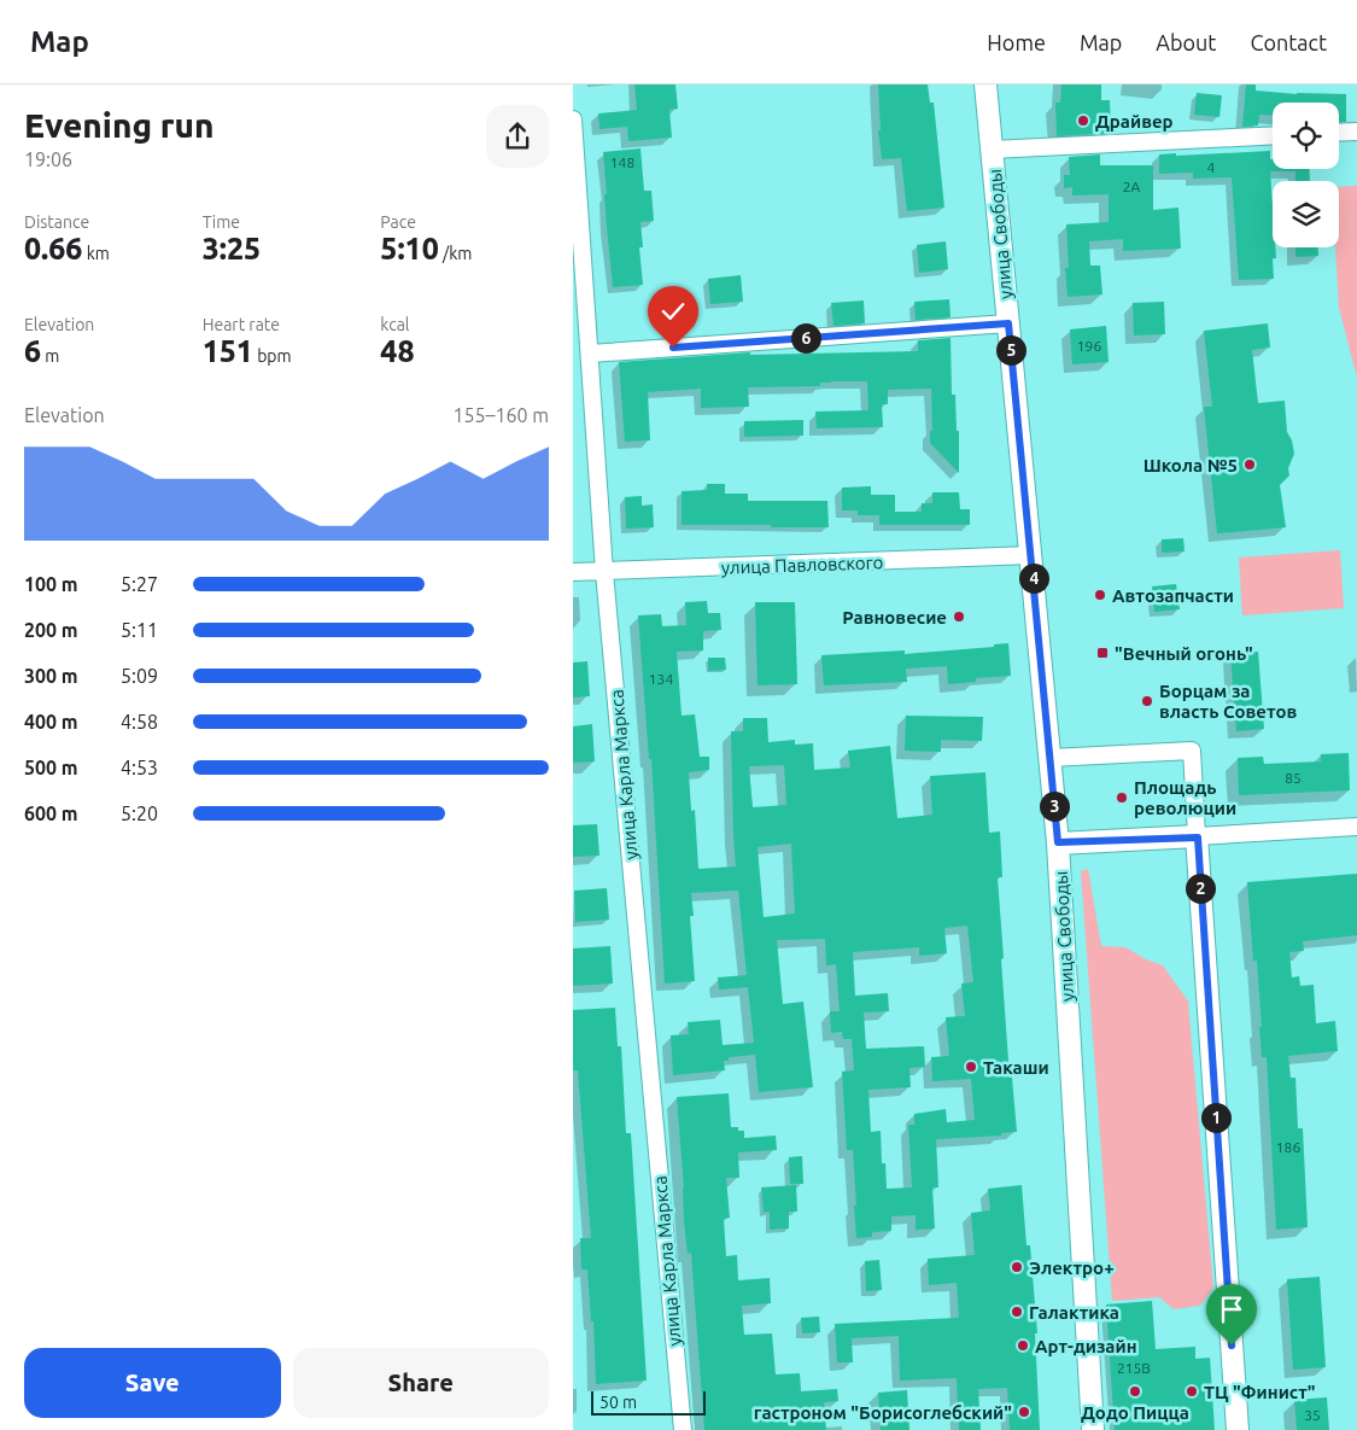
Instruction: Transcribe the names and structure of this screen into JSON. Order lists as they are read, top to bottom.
{
  "streets": {
    "main road": ["улица Свободы"],
    "street": ["улица Павловского", "улица Карла Маркса"]
  },
  "crossings": [
    ["улица Свободы", "улица Павловского"],
    ["улица Павловского", "улица Карла Маркса"]
  ],
  "places": {
    "other": [
      "Драйвер",
      "Школа №5",
      "Автозапчасти",
      "Равновесие",
      "Борцам за власть Советов",
      "Площадь революции",
      "Такаши",
      "Электро+",
      "Галактика",
      "Арт-дизайн",
      "Додо Пицца",
      "ТЦ \"Финист\"",
      "гастроном \"Борисоглебский\""
    ],
    "transit": ["\"Вечный огонь\""]
  },
  "house_numbers": [
    "148",
    "4",
    "2А",
    "196",
    "134",
    "85",
    "186",
    "215В",
    "35"
  ],
  "scale_bar": "50 m",
  "page": {
    "header": "Map",
    "nav": [
      "Home",
      "Map",
      "About",
      "Contact"
    ],
    "heading": ["Evening run", "19:06"],
    "stats": [
      ["Distance", "0.66 km"],
      ["Time", "3:25"],
      ["Pace", "5:10 /km"],
      ["Elevation", "6 m"],
      ["Heart rate", "151 bpm"],
      ["kcal", "48"]
    ],
    "pins": [
      "6",
      "5",
      "4",
      "3",
      "2",
      "1"
    ],
    "chart": ["Elevation", "155–160 m"],
    "list": [
      {
        "name": "100 m",
        "note": "5:27"
      },
      {
        "name": "200 m",
        "note": "5:11"
      },
      {
        "name": "300 m",
        "note": "5:09"
      },
      {
        "name": "400 m",
        "note": "4:58"
      },
      {
        "name": "500 m",
        "note": "4:53"
      },
      {
        "name": "600 m",
        "note": "5:20"
      }
    ],
    "buttons": ["Save", "Share"],
    "scale": "50 m"
  }
}
